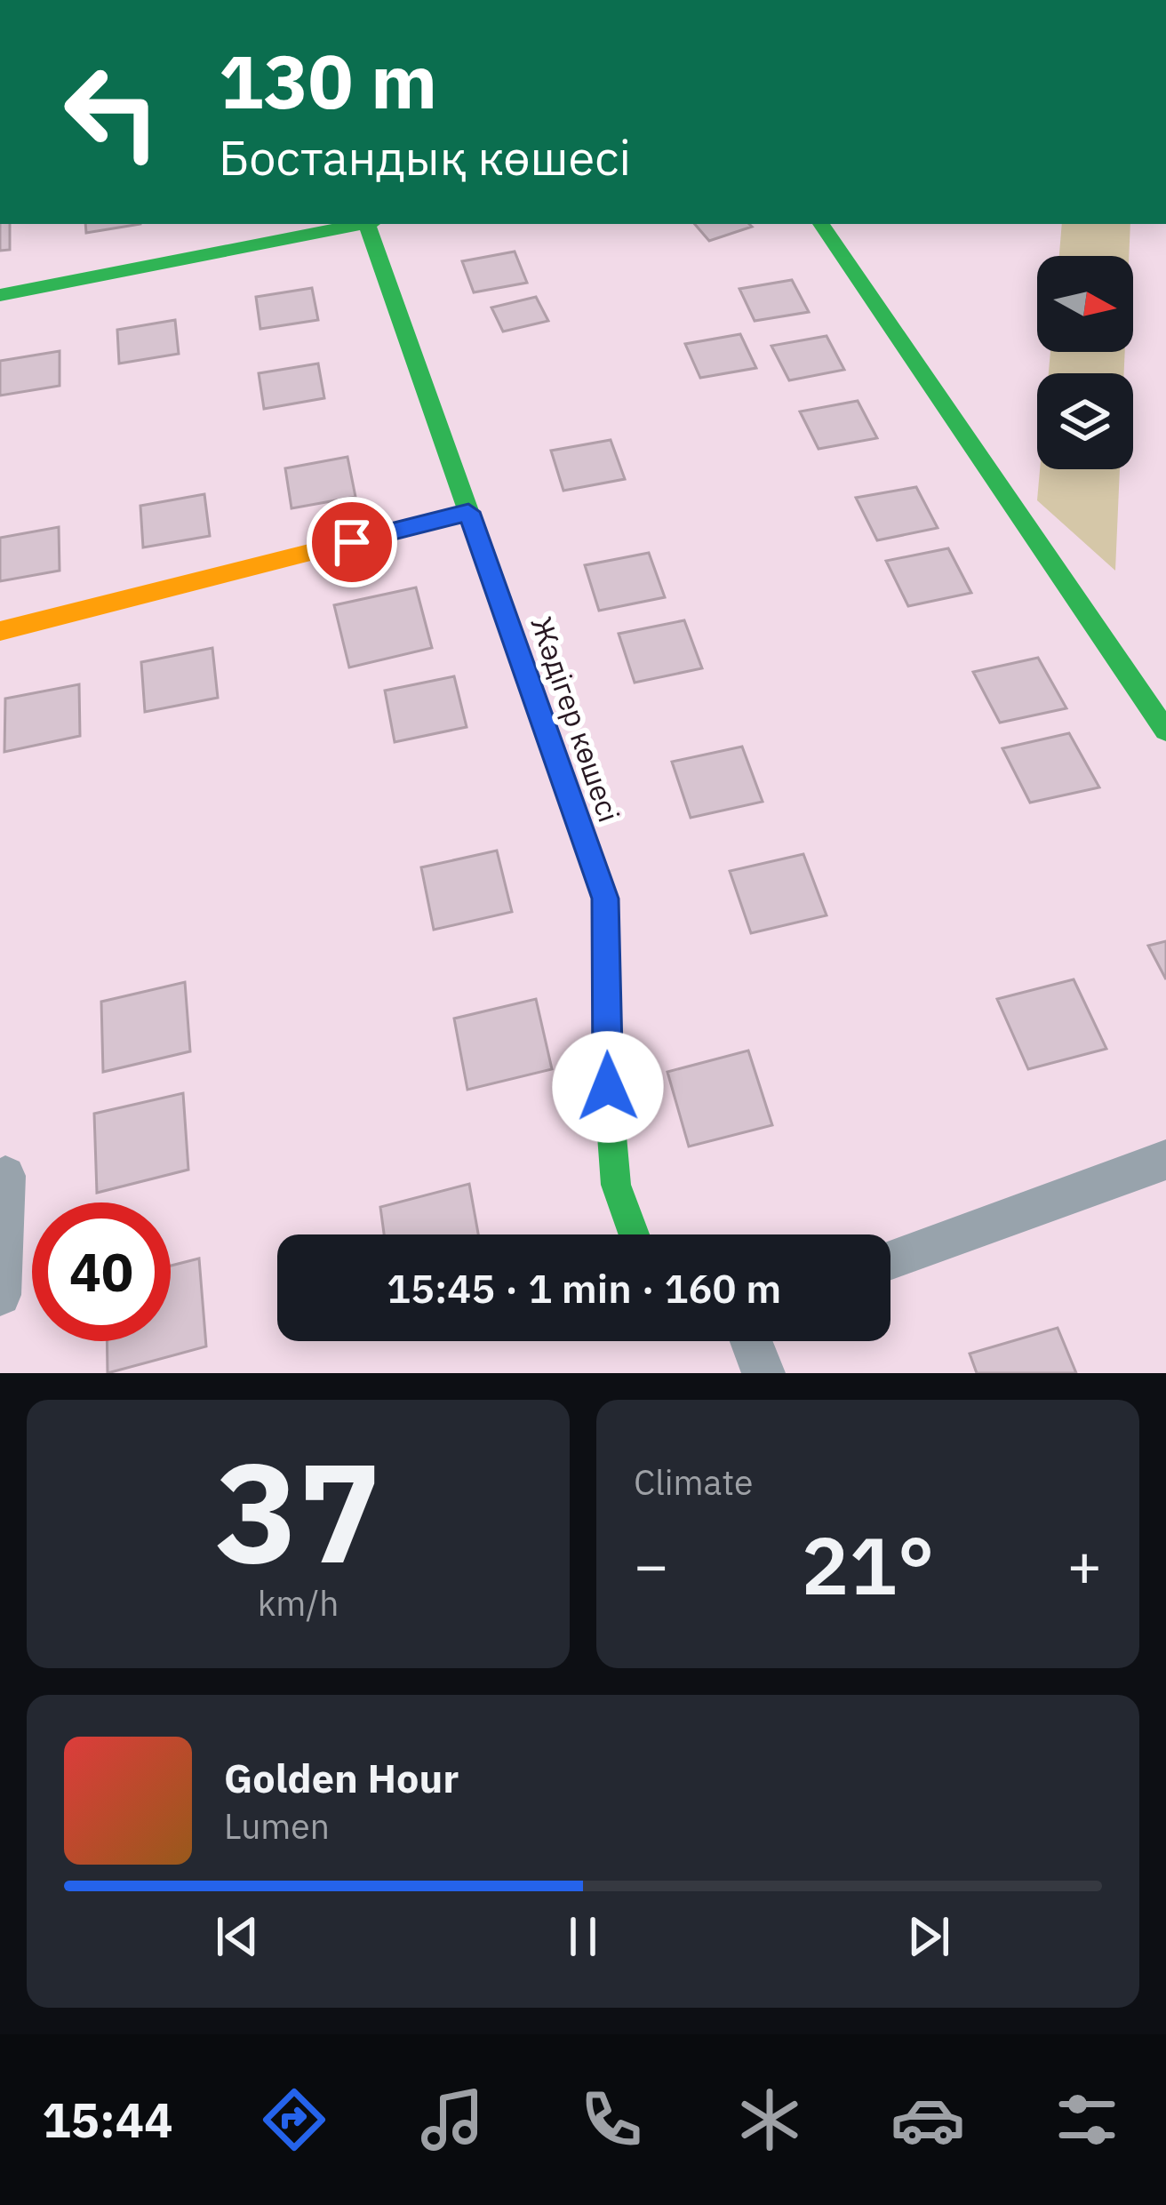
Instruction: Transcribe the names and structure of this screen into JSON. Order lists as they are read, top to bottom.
{
  "streets": {
    "street": ["Жәдігер көшесі"]
  },
  "north": "right",
  "page": {
    "turn": ["130 m", "Бостандық көшесі"],
    "limit": "40",
    "trip": "15:45 · 1 min · 160 m",
    "tile": [
      ["37", "km/h"],
      "Climate"
    ],
    "heat": ["−", "21°", "+"],
    "song": ["Golden Hour", "Lumen"],
    "tabs": "15:44"
  }
}
